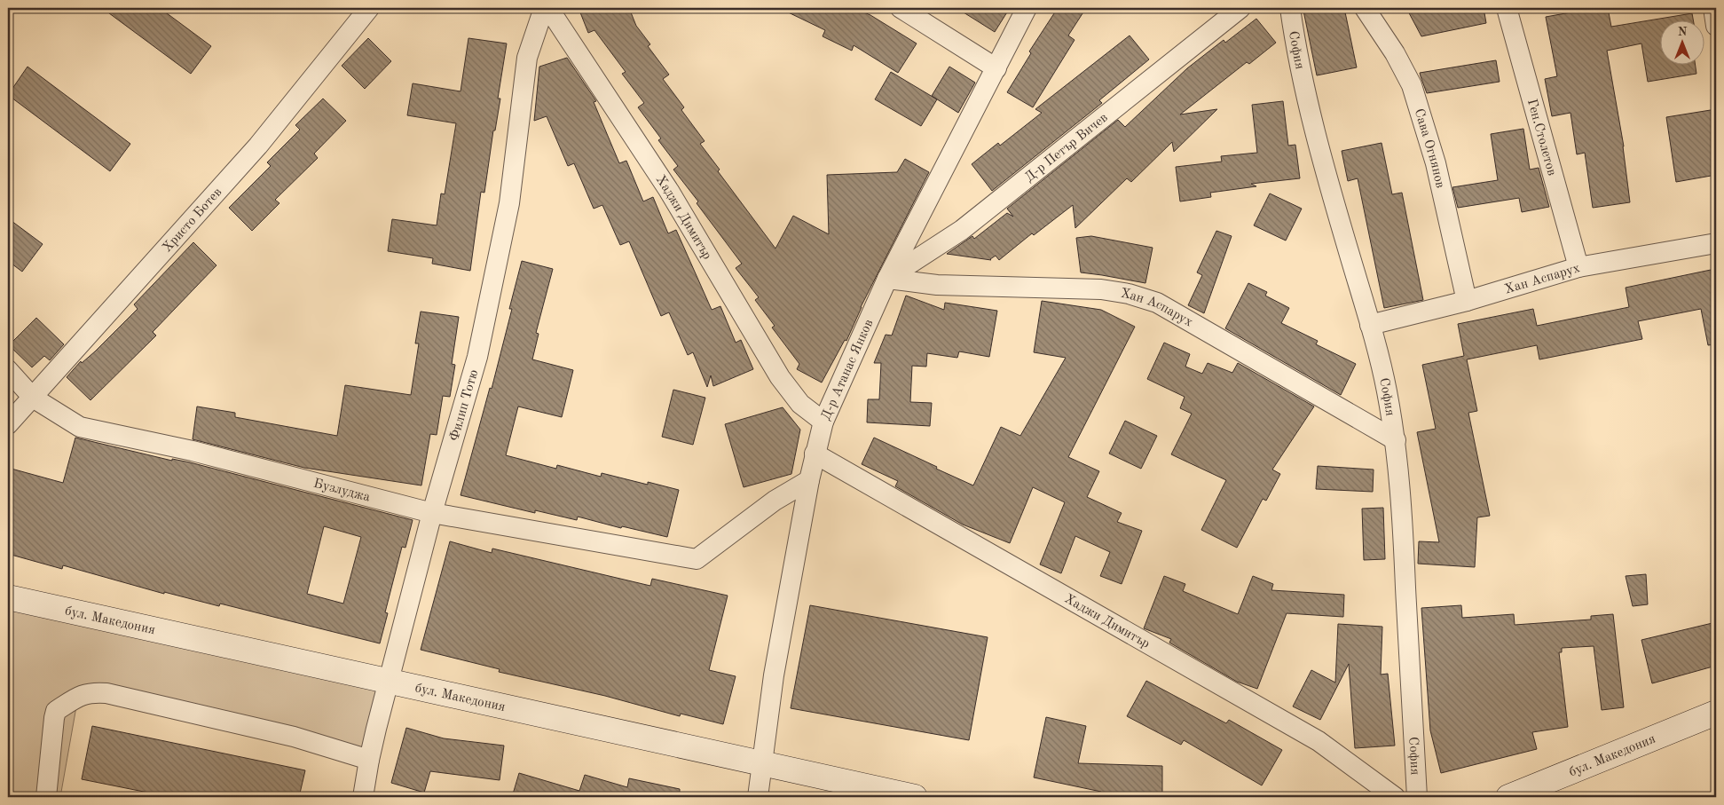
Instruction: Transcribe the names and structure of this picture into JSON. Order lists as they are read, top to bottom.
{
  "streets": {
    "street": [
      "София",
      "Ген.Столетов",
      "Д-р Петър Вичев",
      "Сава Огнянов",
      "Хаджи Димитър",
      "Христо Ботев",
      "Хан Аспарух",
      "Д-р Атанас Янков",
      "Филип Тотю",
      "Бузлуджа",
      "бул. Македония"
    ]
  },
  "crossings": [
    ["София", "Хан Аспарух"],
    ["Ген.Столетов", "Хан Аспарух"],
    ["Д-р Петър Вичев", "Хан Аспарух"],
    ["Д-р Петър Вичев", "Д-р Атанас Янков"],
    ["Сава Огнянов", "Хан Аспарух"],
    ["Хаджи Димитър", "Д-р Атанас Янков"],
    ["Христо Ботев", "Бузлуджа"],
    ["Хан Аспарух", "Д-р Атанас Янков"],
    ["Д-р Атанас Янков", "Бузлуджа"],
    ["Д-р Атанас Янков", "бул. Македония"],
    ["Филип Тотю", "Бузлуджа"],
    ["Филип Тотю", "бул. Македония"]
  ],
  "north": "top"
}
